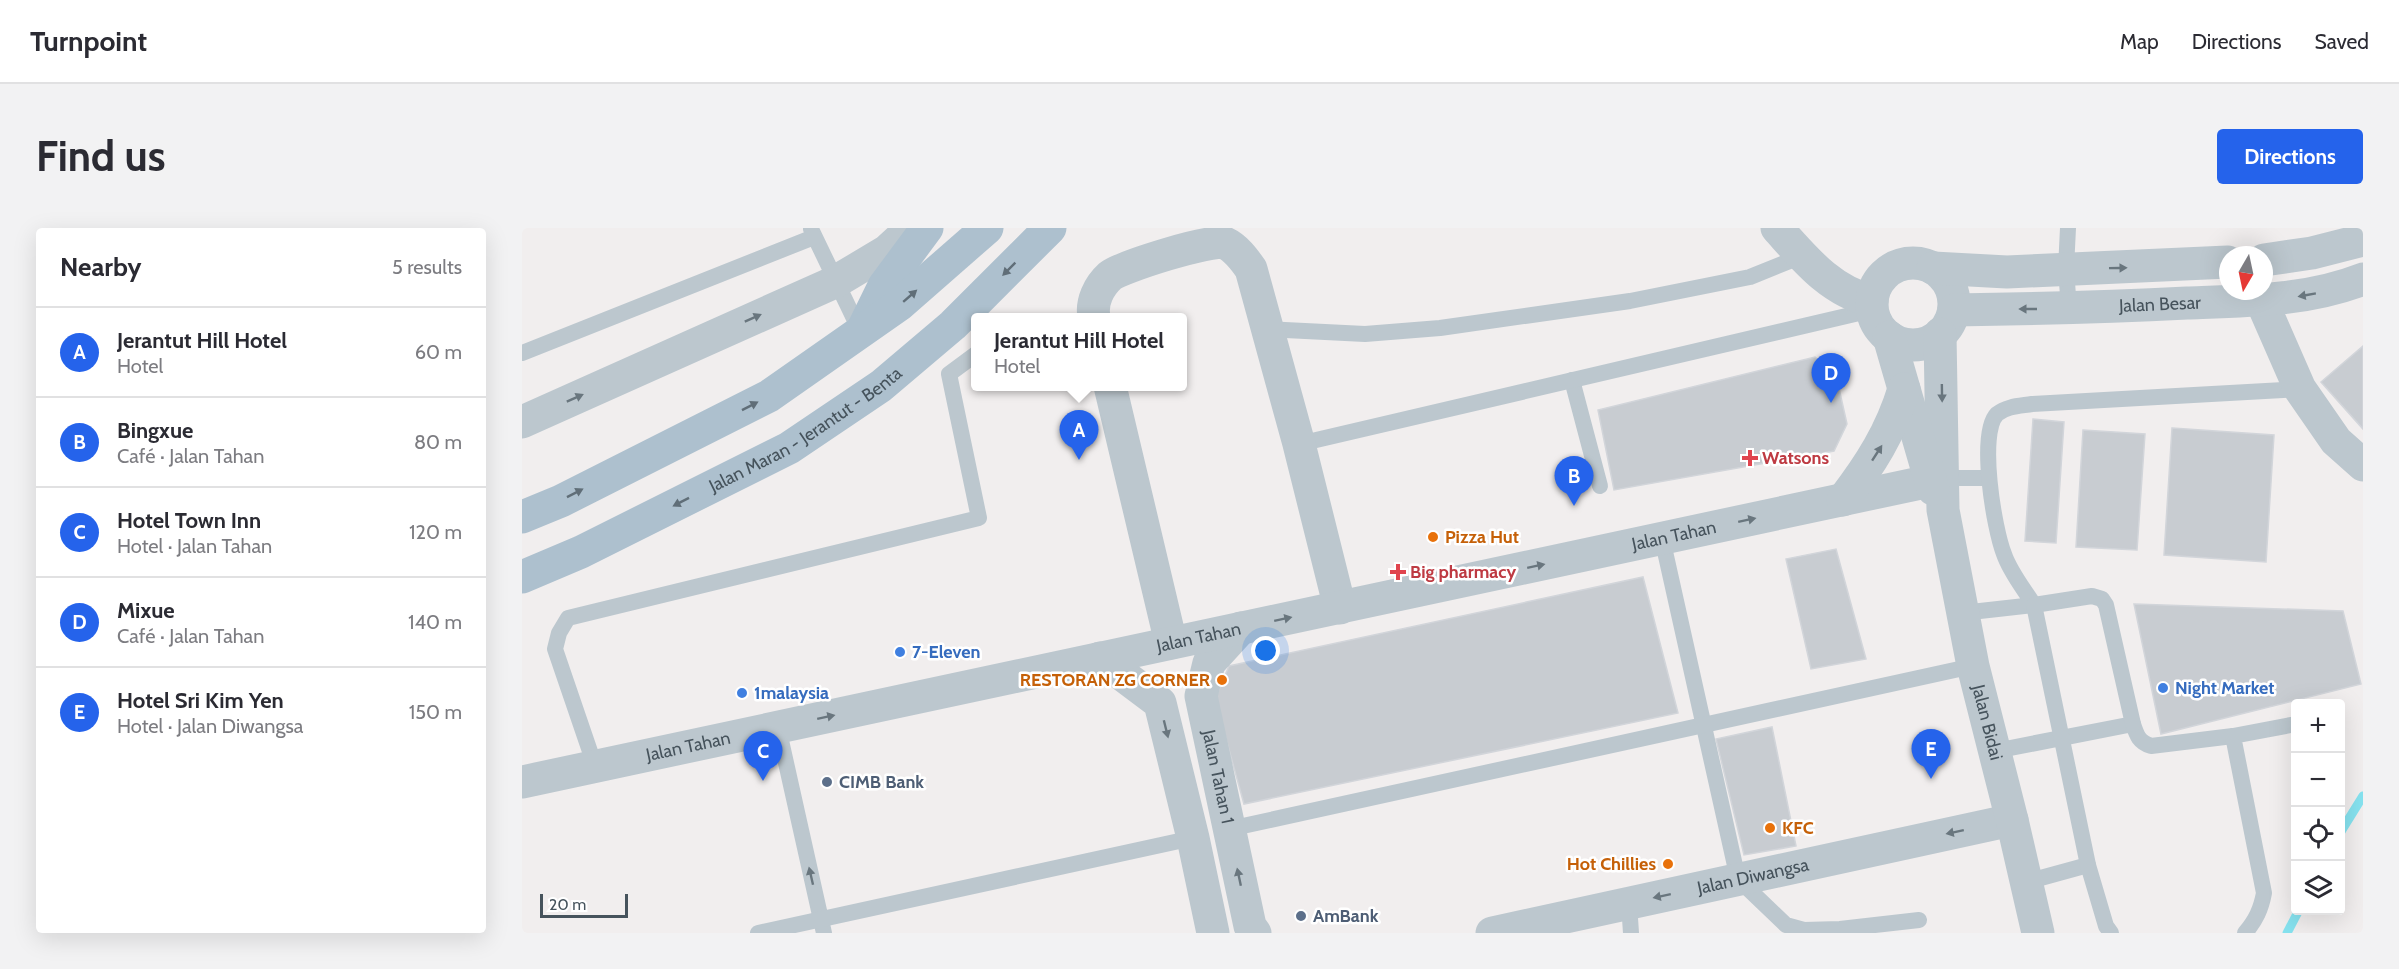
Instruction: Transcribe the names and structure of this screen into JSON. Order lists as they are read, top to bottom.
{
  "streets": {
    "main road": ["Jalan Maran - Jerantut - Benta"],
    "street": [
      "Jalan Besar",
      "Jalan Tahan",
      "Jalan Bidai",
      "Jalan Tahan 1",
      "Jalan Diwangsa"
    ]
  },
  "crossings": [
    ["Jalan Tahan", "Jalan Bidai"],
    ["Jalan Tahan", "Jalan Tahan 1"],
    ["Jalan Bidai", "Jalan Diwangsa"]
  ],
  "one_way": ["Jalan Tahan", "Jalan Diwangsa"],
  "places": {
    "health": ["Watsons", "Big pharmacy"],
    "other": [
      "Pizza Hut",
      "7-Eleven",
      "RESTORAN ZG CORNER",
      "Night Market",
      "1malaysia",
      "CIMB Bank",
      "KFC",
      "Hot Chillies",
      "AmBank"
    ]
  },
  "scale_bar": "20 m",
  "north": "bottom",
  "page": {
    "header": "Turnpoint",
    "nav": ["Map", "Directions", "Saved"],
    "buttons": "Directions",
    "title": "Find us",
    "heading": ["Nearby", "5 results"],
    "list": [
      {
        "mark": "A",
        "name": "Jerantut Hill Hotel",
        "note": "Hotel",
        "value": "60 m"
      },
      {
        "mark": "B",
        "name": "Bingxue",
        "note": "Café · Jalan Tahan",
        "value": "80 m"
      },
      {
        "mark": "C",
        "name": "Hotel Town Inn",
        "note": "Hotel · Jalan Tahan",
        "value": "120 m"
      },
      {
        "mark": "D",
        "name": "Mixue",
        "note": "Café · Jalan Tahan",
        "value": "140 m"
      },
      {
        "mark": "E",
        "name": "Hotel Sri Kim Yen",
        "note": "Hotel · Jalan Diwangsa",
        "value": "150 m"
      }
    ],
    "popup": ["Jerantut Hill Hotel", "Hotel"],
    "pins": [
      "D",
      "A",
      "B",
      "E",
      "C"
    ],
    "map_buttons": ["+", "−"],
    "scale": "20 m"
  }
}
